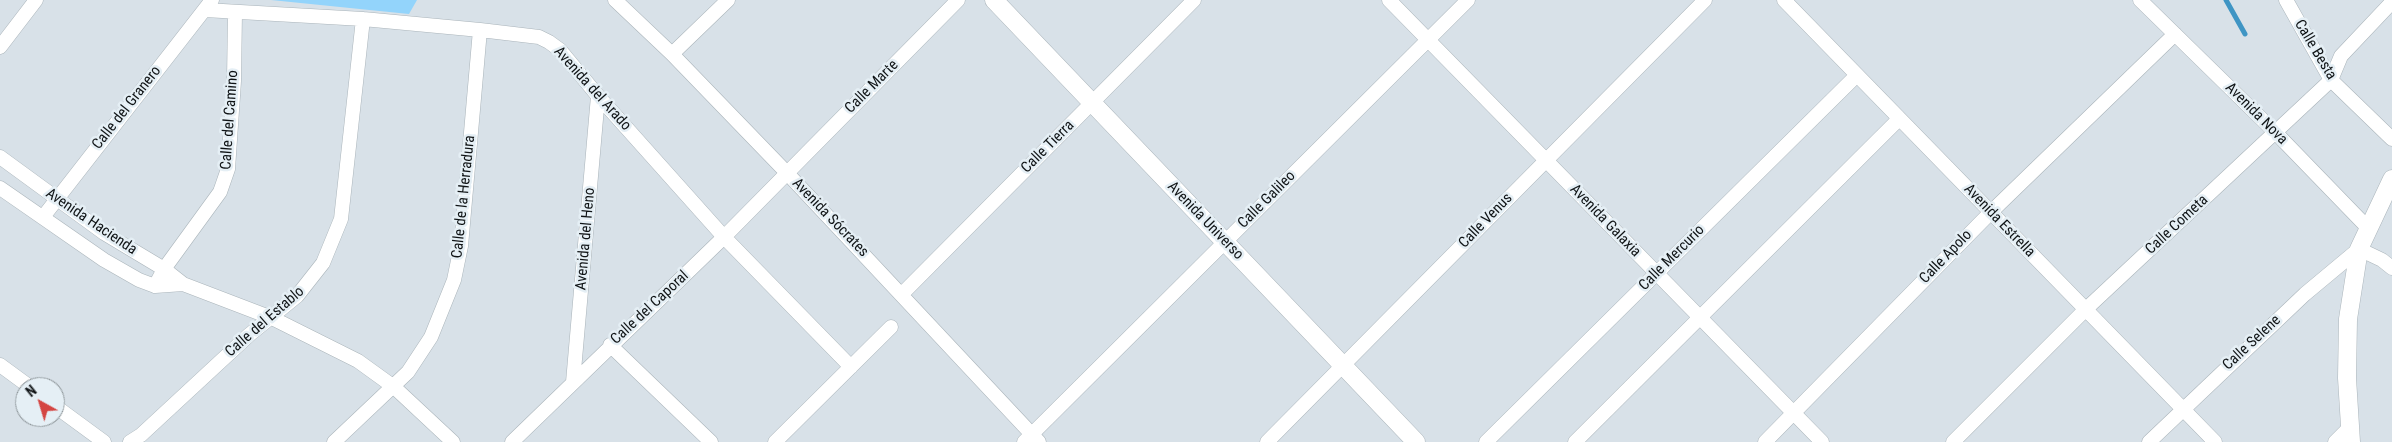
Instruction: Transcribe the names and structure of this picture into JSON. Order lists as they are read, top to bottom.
{
  "streets": {
    "street": [
      "Calle Besta",
      "Calle Marte",
      "Avenida del Arado",
      "Calle del Granero",
      "Avenida Nova",
      "Calle del Camino",
      "Calle Tierra",
      "Calle de la Herradura",
      "Calle Galileo",
      "Avenida Sócrates",
      "Avenida Universo",
      "Calle Venus",
      "Avenida Galaxia",
      "Avenida Estrella",
      "Avenida Hacienda",
      "Calle Cometa",
      "Avenida del Heno",
      "Calle Apolo",
      "Calle Mercurio",
      "Calle del Caporal",
      "Calle del Establo",
      "Calle Selene"
    ]
  },
  "crossings": [
    ["Calle Besta", "Calle Cometa"],
    ["Calle Marte", "Avenida Sócrates"],
    ["Calle Marte", "Calle del Caporal"],
    ["Avenida del Arado", "Calle del Granero"],
    ["Avenida del Arado", "Calle del Camino"],
    ["Avenida del Arado", "Calle de la Herradura"],
    ["Avenida del Arado", "Avenida del Heno"],
    ["Avenida del Arado", "Calle del Caporal"],
    ["Avenida del Arado", "Calle del Establo"],
    ["Calle del Granero", "Avenida Hacienda"],
    ["Avenida Nova", "Calle Cometa"],
    ["Avenida Nova", "Calle Apolo"],
    ["Calle del Camino", "Avenida Hacienda"],
    ["Calle Tierra", "Avenida Sócrates"],
    ["Calle Tierra", "Avenida Universo"],
    ["Calle de la Herradura", "Avenida Hacienda"],
    ["Calle Galileo", "Avenida Sócrates"],
    ["Calle Galileo", "Avenida Universo"],
    ["Calle Galileo", "Avenida Galaxia"],
    ["Avenida Sócrates", "Calle del Caporal"],
    ["Avenida Universo", "Calle Venus"],
    ["Calle Venus", "Avenida Galaxia"],
    ["Avenida Galaxia", "Calle Apolo"],
    ["Avenida Galaxia", "Calle Mercurio"],
    ["Avenida Estrella", "Calle Cometa"],
    ["Avenida Estrella", "Calle Apolo"],
    ["Avenida Estrella", "Calle Mercurio"],
    ["Avenida Estrella", "Calle Selene"],
    ["Avenida Hacienda", "Calle del Establo"],
    ["Avenida del Heno", "Calle del Caporal"]
  ],
  "north": "top left"
}
